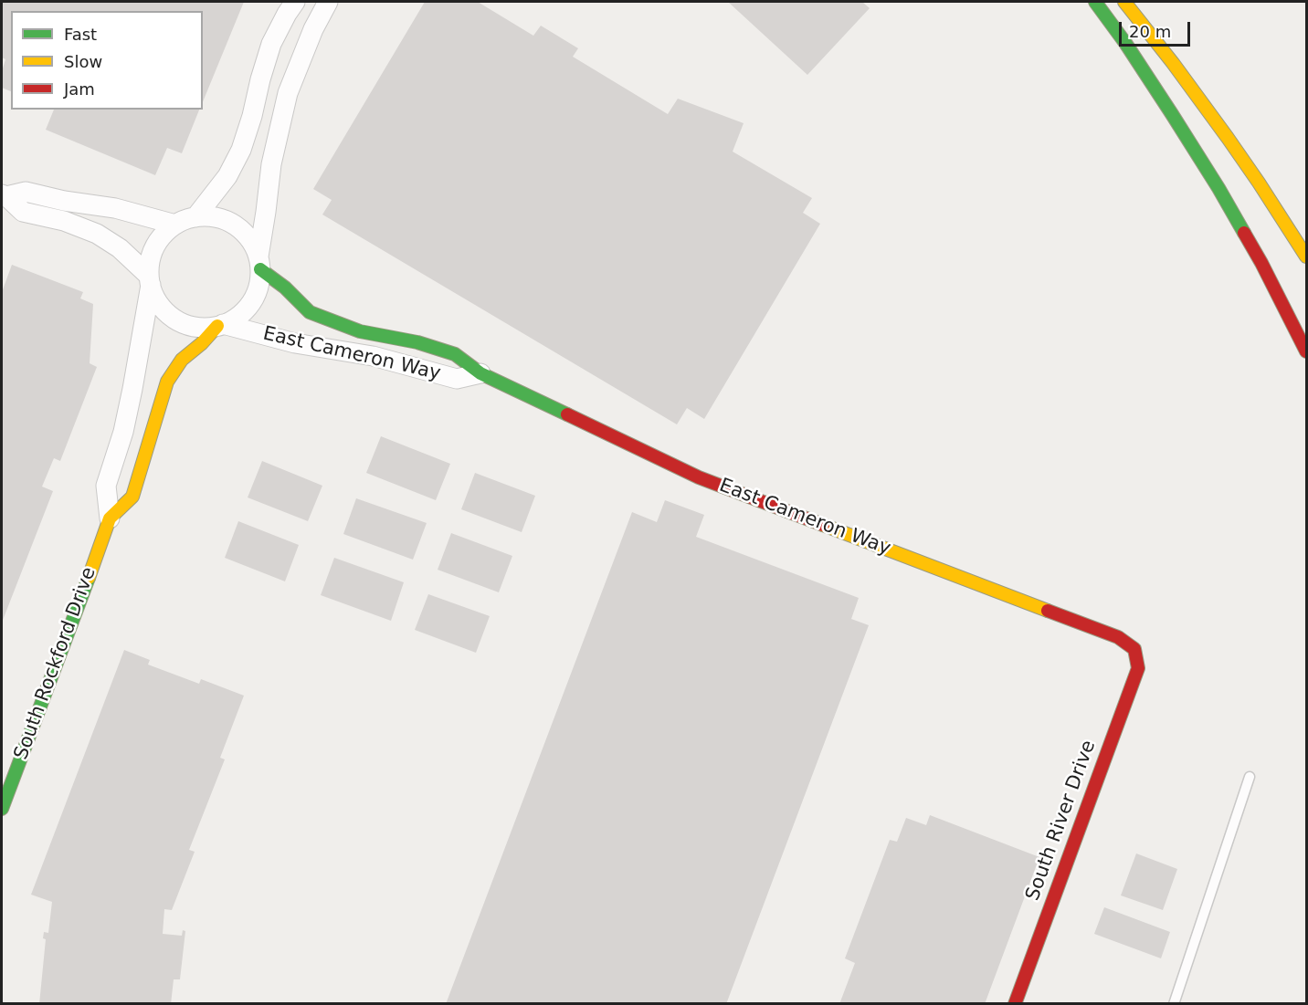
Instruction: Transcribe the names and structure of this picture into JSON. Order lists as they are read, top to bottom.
{
  "streets": {
    "main road": ["East Cameron Way", "South Rockford Drive", "South River Drive"]
  },
  "crossings": [
    ["East Cameron Way", "South Rockford Drive"],
    ["East Cameron Way", "South River Drive"]
  ],
  "legend": ["Fast", "Slow", "Jam"],
  "scale_bar": "20 m"
}
